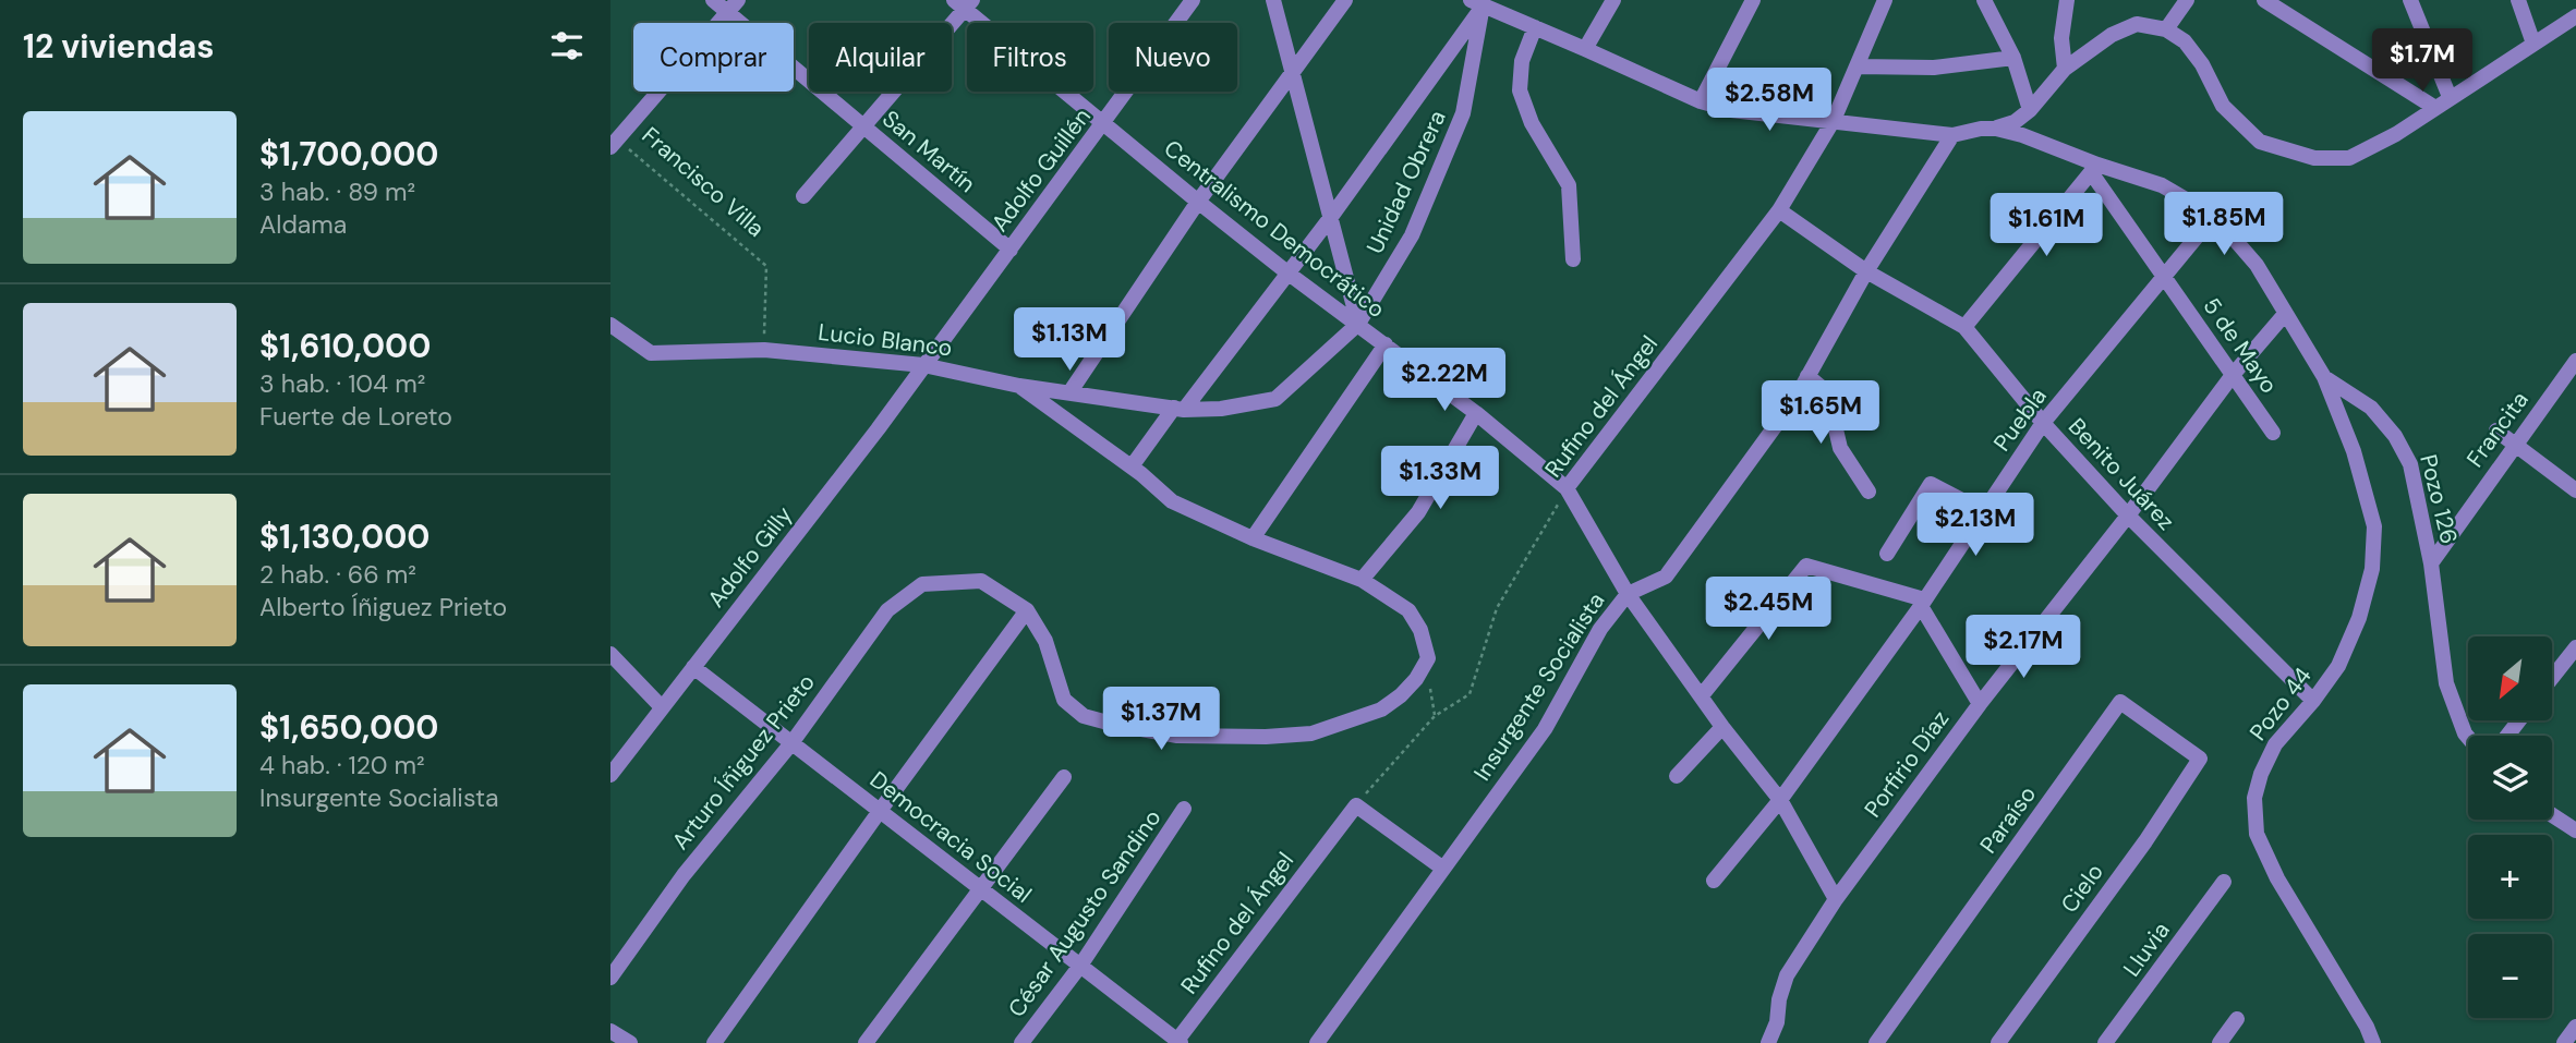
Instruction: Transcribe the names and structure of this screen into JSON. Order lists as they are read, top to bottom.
{
  "streets": {
    "street": [
      "San Martín",
      "Adolfo Guillén",
      "Unidad Obrera",
      "Centralismo Democrático",
      "Lucio Blanco",
      "5 de Mayo",
      "Rufino del Ángel",
      "Puebla",
      "Francita",
      "Benito Juárez",
      "Pozo 126",
      "Adolfo Gilly",
      "Insurgente Socialista",
      "Pozo 44",
      "Arturo Íñiguez Prieto",
      "Porfirio Díaz",
      "Paraíso",
      "Democracia Social",
      "Cielo",
      "César Augusto Sandino",
      "Lluvia"
    ],
    "path": ["Francisco Villa"]
  },
  "crossings": [
    ["San Martín", "Adolfo Guillén"],
    ["Adolfo Guillén", "Centralismo Democrático"],
    ["Adolfo Guillén", "Lucio Blanco"],
    ["Adolfo Guillén", "Adolfo Gilly"],
    ["Francisco Villa", "Lucio Blanco"],
    ["Unidad Obrera", "Centralismo Democrático"],
    ["Unidad Obrera", "Lucio Blanco"],
    ["Centralismo Democrático", "Lucio Blanco"],
    ["Centralismo Democrático", "Rufino del Ángel"],
    ["Centralismo Democrático", "Puebla"],
    ["Centralismo Democrático", "Insurgente Socialista"],
    ["Centralismo Democrático", "Porfirio Díaz"],
    ["Lucio Blanco", "Adolfo Gilly"],
    ["5 de Mayo", "Puebla"],
    ["5 de Mayo", "Pozo 126"],
    ["5 de Mayo", "Porfirio Díaz"],
    ["Rufino del Ángel", "Benito Juárez"],
    ["Rufino del Ángel", "Democracia Social"],
    ["Puebla", "Benito Juárez"],
    ["Puebla", "Pozo 126"],
    ["Francita", "Pozo 126"],
    ["Benito Juárez", "Insurgente Socialista"],
    ["Benito Juárez", "Pozo 44"],
    ["Benito Juárez", "Porfirio Díaz"],
    ["Pozo 126", "Pozo 44"],
    ["Pozo 126", "Porfirio Díaz"],
    ["Adolfo Gilly", "Democracia Social"],
    ["Arturo Íñiguez Prieto", "Democracia Social"],
    ["Paraíso", "Cielo"],
    ["Democracia Social", "César Augusto Sandino"]
  ],
  "north": "bottom left",
  "page": {
    "heading": "12 viviendas",
    "chip": [
      "Comprar",
      "Alquilar",
      "Filtros",
      "Nuevo"
    ],
    "price": [
      "$1.7M",
      "$2.58M",
      "$1.85M",
      "$1.61M",
      "$1.13M",
      "$2.22M",
      "$1.65M",
      "$1.33M",
      "$2.13M",
      "$2.45M",
      "$2.17M",
      "$1.37M"
    ],
    "list": [
      {
        "name": "$1,700,000",
        "note": "3 hab. · 89 m² · Aldama"
      },
      {
        "name": "$1,610,000",
        "note": "3 hab. · 104 m² · Fuerte de Loreto"
      },
      {
        "name": "$1,130,000",
        "note": "2 hab. · 66 m² · Alberto Íñiguez Prieto"
      },
      {
        "name": "$1,650,000",
        "note": "4 hab. · 120 m² · Insurgente Socialista"
      }
    ],
    "map_buttons": ["+", "−"]
  }
}
